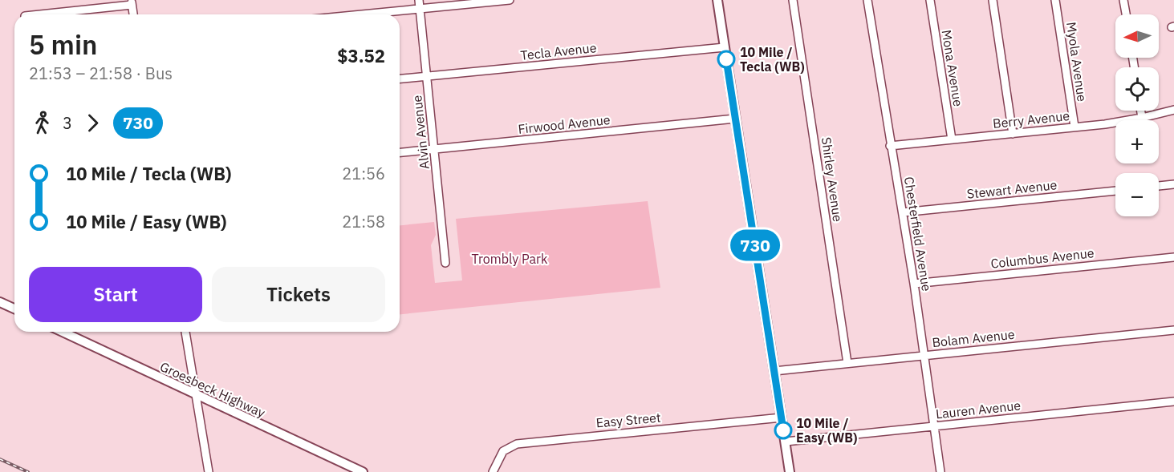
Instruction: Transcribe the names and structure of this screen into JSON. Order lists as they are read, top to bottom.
{
  "streets": {
    "main road": ["Groesbeck Highway"],
    "street": [
      "Tecla Avenue",
      "Myola Avenue",
      "Mona Avenue",
      "Berry Avenue",
      "Firwood Avenue",
      "Alvin Avenue",
      "Shirley Avenue",
      "Stewart Avenue",
      "Chesterfield Avenue",
      "Columbus Avenue",
      "Bolam Avenue",
      "Lauren Avenue",
      "Easy Street"
    ]
  },
  "crossings": [
    ["Tecla Avenue", "Alvin Avenue"],
    ["Myola Avenue", "Berry Avenue"],
    ["Mona Avenue", "Berry Avenue"],
    ["Berry Avenue", "Chesterfield Avenue"],
    ["Firwood Avenue", "Alvin Avenue"],
    ["Shirley Avenue", "Bolam Avenue"],
    ["Stewart Avenue", "Chesterfield Avenue"],
    ["Chesterfield Avenue", "Columbus Avenue"],
    ["Chesterfield Avenue", "Bolam Avenue"],
    ["Chesterfield Avenue", "Lauren Avenue"]
  ],
  "parks": ["Trombly Park"],
  "places": ["10 Mile / Tecla (WB)", "10 Mile / Easy (WB)"],
  "lines": ["bus line 730"],
  "north": "left",
  "page": {
    "on_map": "730",
    "map_buttons": ["+", "−"],
    "heading": ["5 min", "21:53 – 21:58 · Bus", "$3.52"],
    "legs": ["3", "730"],
    "list": [
      {
        "name": "10 Mile / Tecla (WB)",
        "value": "21:56"
      },
      {
        "name": "10 Mile / Easy (WB)",
        "value": "21:58"
      }
    ],
    "buttons": ["Start", "Tickets"]
  }
}
